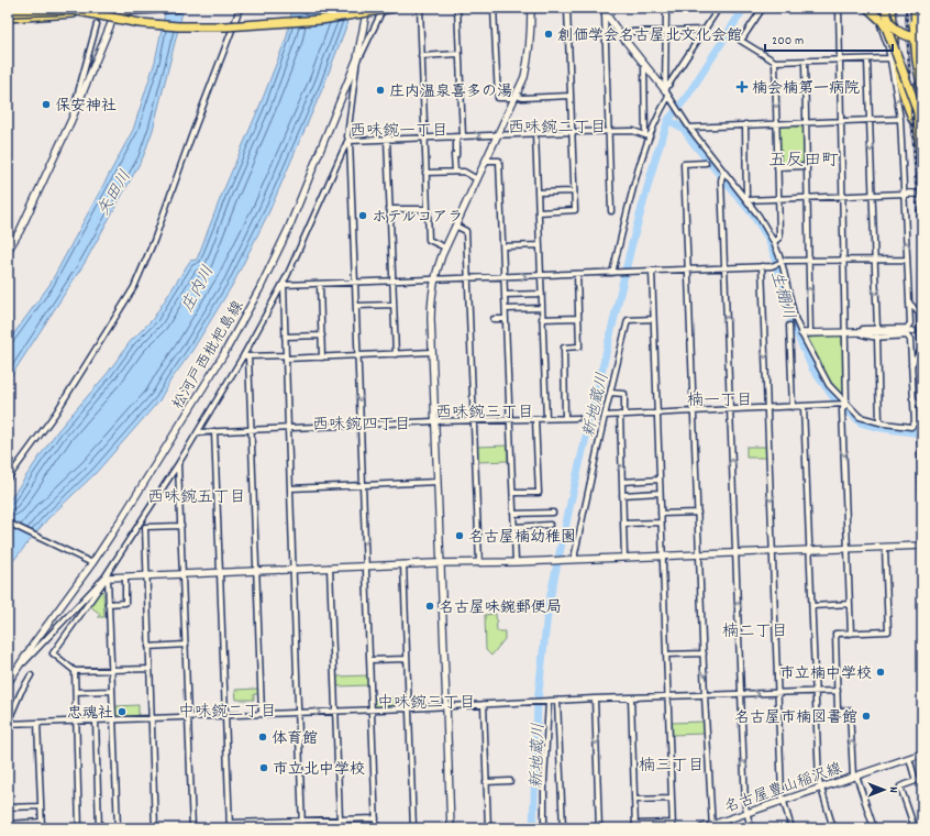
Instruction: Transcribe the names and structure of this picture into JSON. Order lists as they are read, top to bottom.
{
  "streets": {
    "street": ["松河戸西枇杷島線", "名古屋豊山稲沢線"]
  },
  "districts": [
    "西味鋺二丁目",
    "西味鋺一丁目",
    "五反田町",
    "楠一丁目",
    "西味鋺三丁目",
    "西味鋺四丁目",
    "西味鋺五丁目",
    "楠二丁目",
    "中味鋺三丁目",
    "中味鋺二丁目",
    "楠三丁目"
  ],
  "water": [
    "矢田川",
    "庄内川",
    "生棚川",
    "新地蔵川"
  ],
  "places": {
    "other": [
      "創価学会名古屋北文化会館",
      "庄内温泉喜多の湯",
      "保安神社",
      "ホテルコアラ",
      "名古屋楠幼稚園",
      "名古屋味鋺郵便局",
      "市立楠中学校",
      "忠魂社",
      "名古屋市楠図書館",
      "体育館",
      "市立北中学校"
    ],
    "health": ["楠会楠第一病院"]
  },
  "scale_bar": "200 m",
  "north": "right"
}
